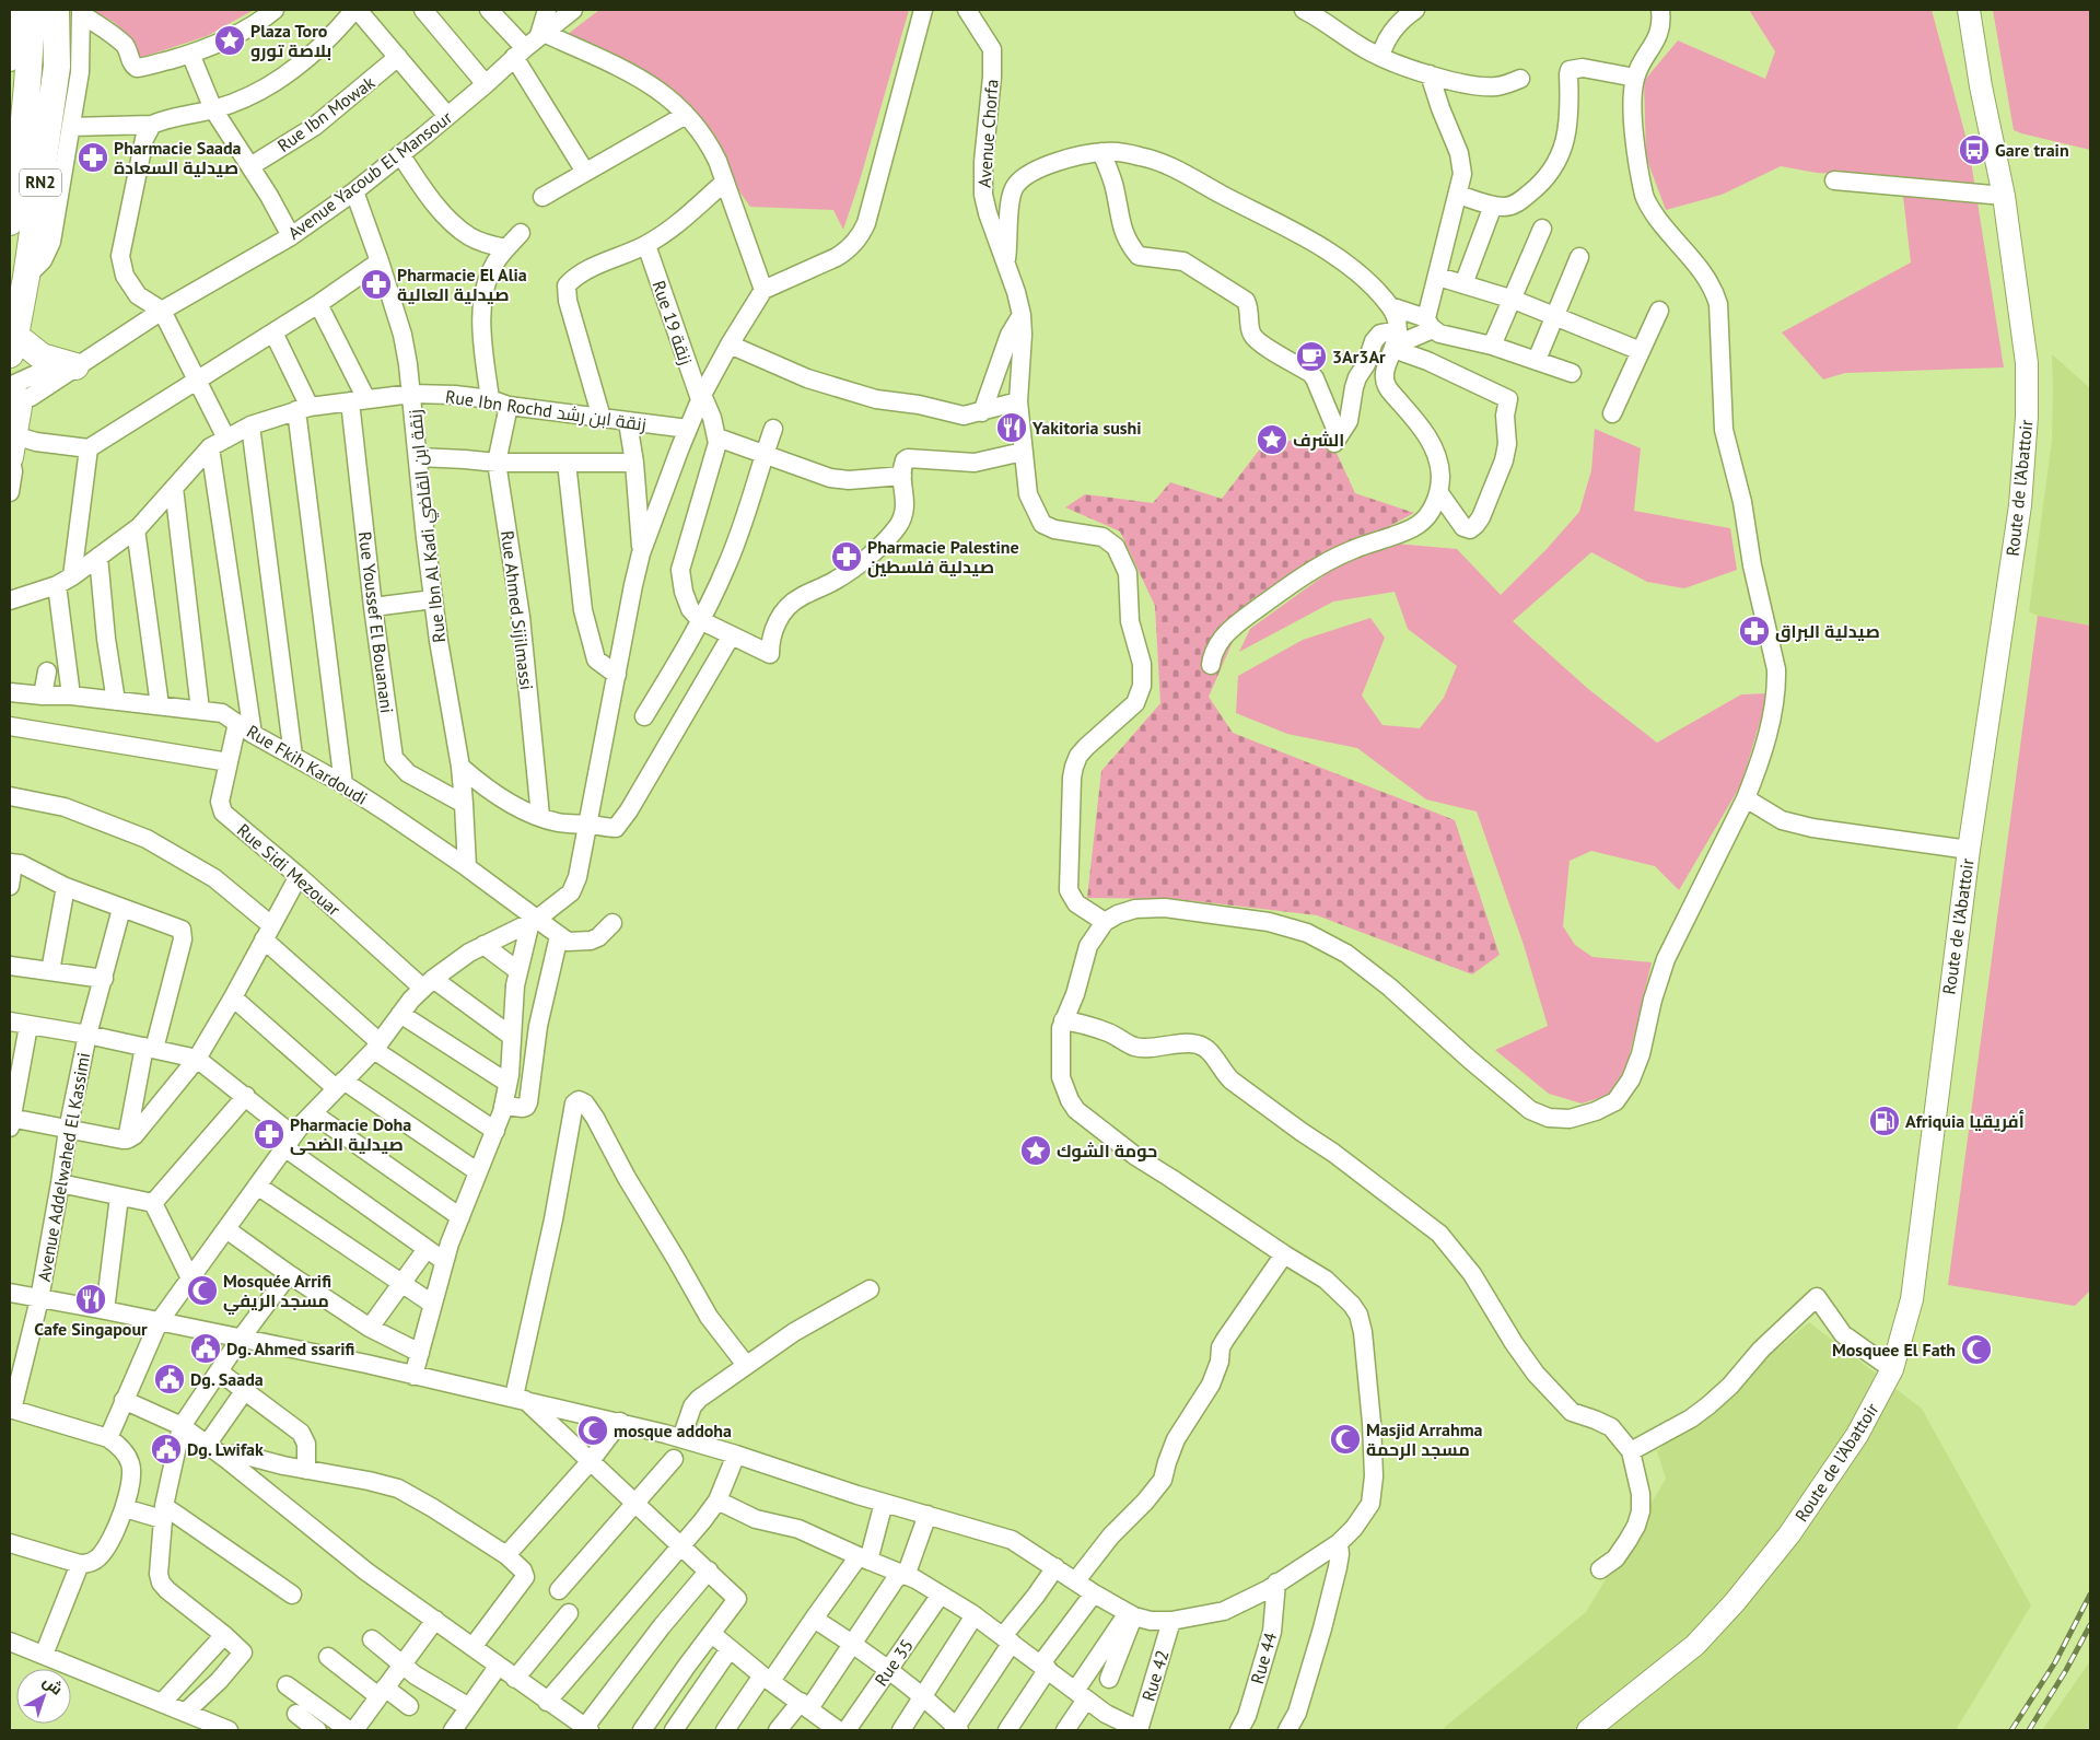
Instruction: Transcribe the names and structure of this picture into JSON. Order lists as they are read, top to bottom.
{
  "streets": {
    "highway": ["RN2"],
    "main road": ["Route de l’Abattoir"],
    "street": [
      "Rue Ibn Mowak",
      "Avenue Chorfa",
      "Avenue Yacoub El Mansour",
      "Rue 19 زنقة",
      "Rue Ibn Rochd زنقة ابن رشد",
      "Rue Ibn Al Kadi زنقة ابن القاضي",
      "Rue Ahmed Sijilmassi",
      "Rue Youssef El Bouanani",
      "Rue Fkih Kardoudi",
      "Rue Sidi Mezouar",
      "Avenue Addelwahed El Kassimi",
      "Rue 44",
      "Rue 35",
      "Rue 42"
    ]
  },
  "crossings": [
    ["Avenue Yacoub El Mansour", "Rue Ibn Al Kadi زنقة ابن القاضي"],
    ["Rue Ibn Rochd زنقة ابن رشد", "Rue Ibn Al Kadi زنقة ابن القاضي"],
    ["Rue Ibn Rochd زنقة ابن رشد", "Rue Ahmed Sijilmassi"],
    ["Rue Ibn Rochd زنقة ابن رشد", "Rue Youssef El Bouanani"],
    ["Rue Ibn Al Kadi زنقة ابن القاضي", "Rue Youssef El Bouanani"],
    ["Rue Ibn Al Kadi زنقة ابن القاضي", "Rue Fkih Kardoudi"],
    ["Rue Fkih Kardoudi", "Rue Sidi Mezouar"]
  ],
  "places": {
    "place": ["Plaza Toro بلاصة تورو", "الشرف", "حومة الشوك"],
    "bus stop": ["Gare train"],
    "pharmacy": [
      "Pharmacie Saada صيدلية السعادة",
      "Pharmacie El Alia صيدلية العالية",
      "Pharmacie Palestine صيدلية فلسطين",
      "صيدلية البراق",
      "Pharmacie Doha صيدلية الضحى"
    ],
    "cafe": ["3Ar3Ar"],
    "restaurant": ["Yakitoria sushi", "Cafe Singapour"],
    "fuel station": ["Afriquia أفريقيا"],
    "mosque": [
      "Mosquée Arrifi مسجد الريفي",
      "Mosquee El Fath",
      "mosque addoha",
      "Masjid Arrahma مسجد الرحمة"
    ],
    "public building": ["Dg. Ahmed ssarifi", "Dg. Saada", "Dg. Lwifak"]
  },
  "north": "top right"
}
